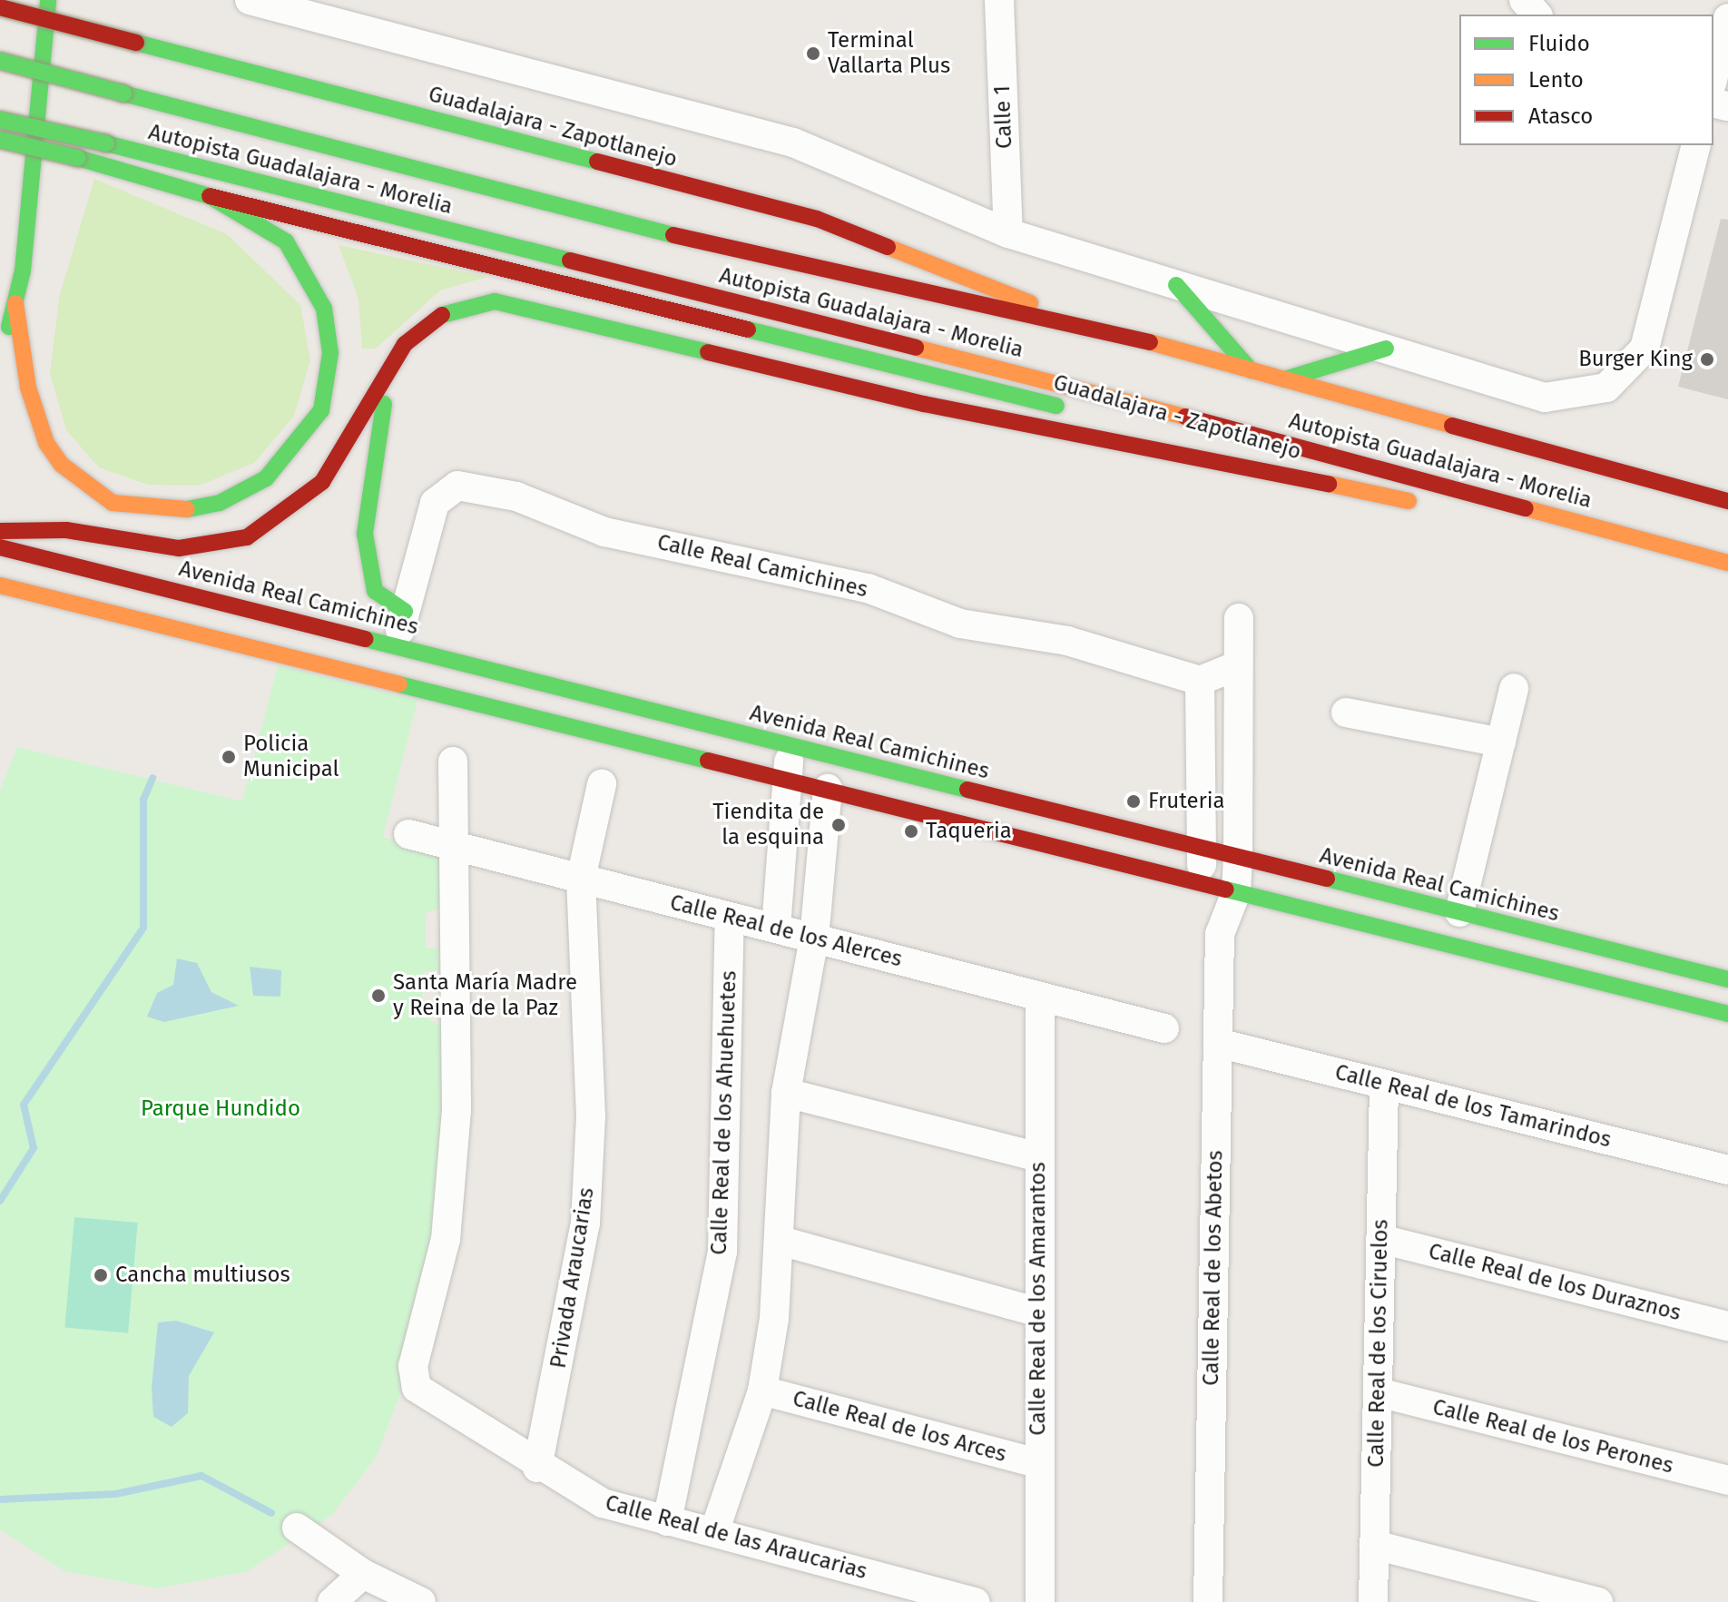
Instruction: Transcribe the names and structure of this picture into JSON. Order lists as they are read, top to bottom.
{
  "streets": {
    "main road": ["Guadalajara - Zapotlanejo", "Autopista Guadalajara - Morelia", "Avenida Real Camichines"],
    "street": [
      "Calle 1",
      "Calle Real Camichines",
      "Calle Real de los Alerces",
      "Calle Real de los Tamarindos",
      "Calle Real de los Ahuehuetes",
      "Calle Real de los Abetos",
      "Privada Araucarias",
      "Calle Real de los Duraznos",
      "Calle Real de los Amarantos",
      "Calle Real de los Ciruelos",
      "Calle Real de los Arces",
      "Calle Real de los Perones",
      "Calle Real de las Araucarias"
    ]
  },
  "crossings": [
    ["Guadalajara - Zapotlanejo", "Autopista Guadalajara - Morelia"],
    ["Calle Real Camichines", "Avenida Real Camichines"],
    ["Calle Real Camichines", "Calle Real de los Abetos"],
    ["Avenida Real Camichines", "Calle Real de los Abetos"],
    ["Calle Real de los Alerces", "Calle Real de los Ahuehuetes"],
    ["Calle Real de los Alerces", "Privada Araucarias"],
    ["Calle Real de los Alerces", "Calle Real de los Amarantos"],
    ["Calle Real de los Alerces", "Calle Real de las Araucarias"],
    ["Calle Real de los Tamarindos", "Calle Real de los Abetos"],
    ["Calle Real de los Tamarindos", "Calle Real de los Ciruelos"],
    ["Calle Real de los Ahuehuetes", "Calle Real de las Araucarias"],
    ["Privada Araucarias", "Calle Real de las Araucarias"],
    ["Calle Real de los Duraznos", "Calle Real de los Ciruelos"],
    ["Calle Real de los Amarantos", "Calle Real de los Arces"],
    ["Calle Real de los Ciruelos", "Calle Real de los Perones"]
  ],
  "parks": ["Parque Hundido"],
  "places": [
    "Terminal Vallarta Plus",
    "Burger King",
    "Policia Municipal",
    "Fruteria",
    "Tiendita de la esquina",
    "Taqueria",
    "Santa María Madre y Reina de la Paz",
    "Cancha multiusos"
  ],
  "legend": ["Fluido", "Lento", "Atasco"]
}
